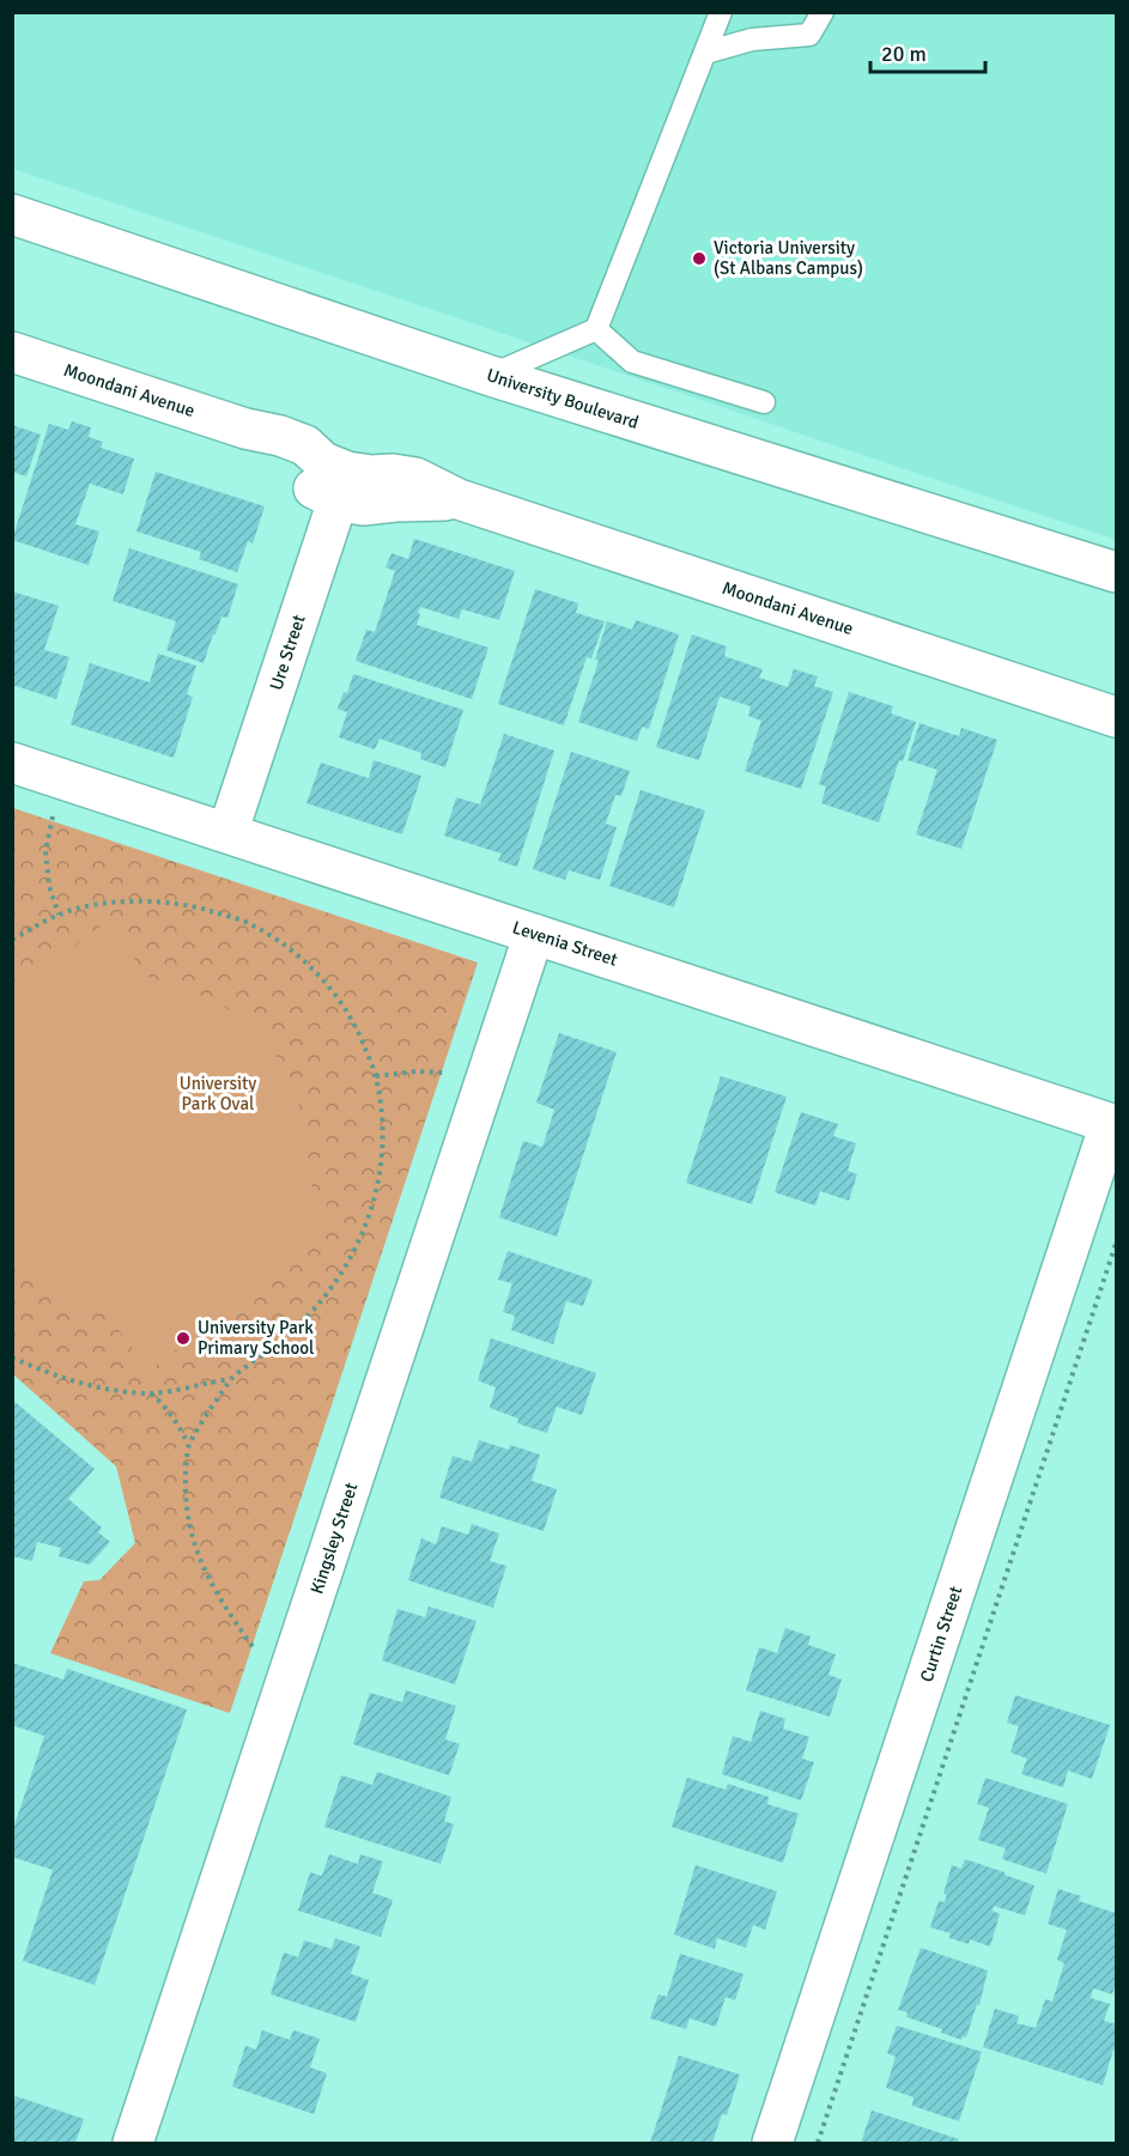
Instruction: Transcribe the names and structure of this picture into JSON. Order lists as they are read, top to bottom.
{
  "streets": {
    "street": [
      "Moondani Avenue",
      "University Boulevard",
      "Ure Street",
      "Levenia Street",
      "Kingsley Street",
      "Curtin Street"
    ]
  },
  "crossings": [
    ["Moondani Avenue", "Ure Street"],
    ["Ure Street", "Levenia Street"],
    ["Levenia Street", "Kingsley Street"],
    ["Levenia Street", "Curtin Street"]
  ],
  "parks": ["University Park Oval"],
  "places": ["Victoria University (St Albans Campus)", "University Park Primary School"],
  "scale_bar": "20 m"
}
